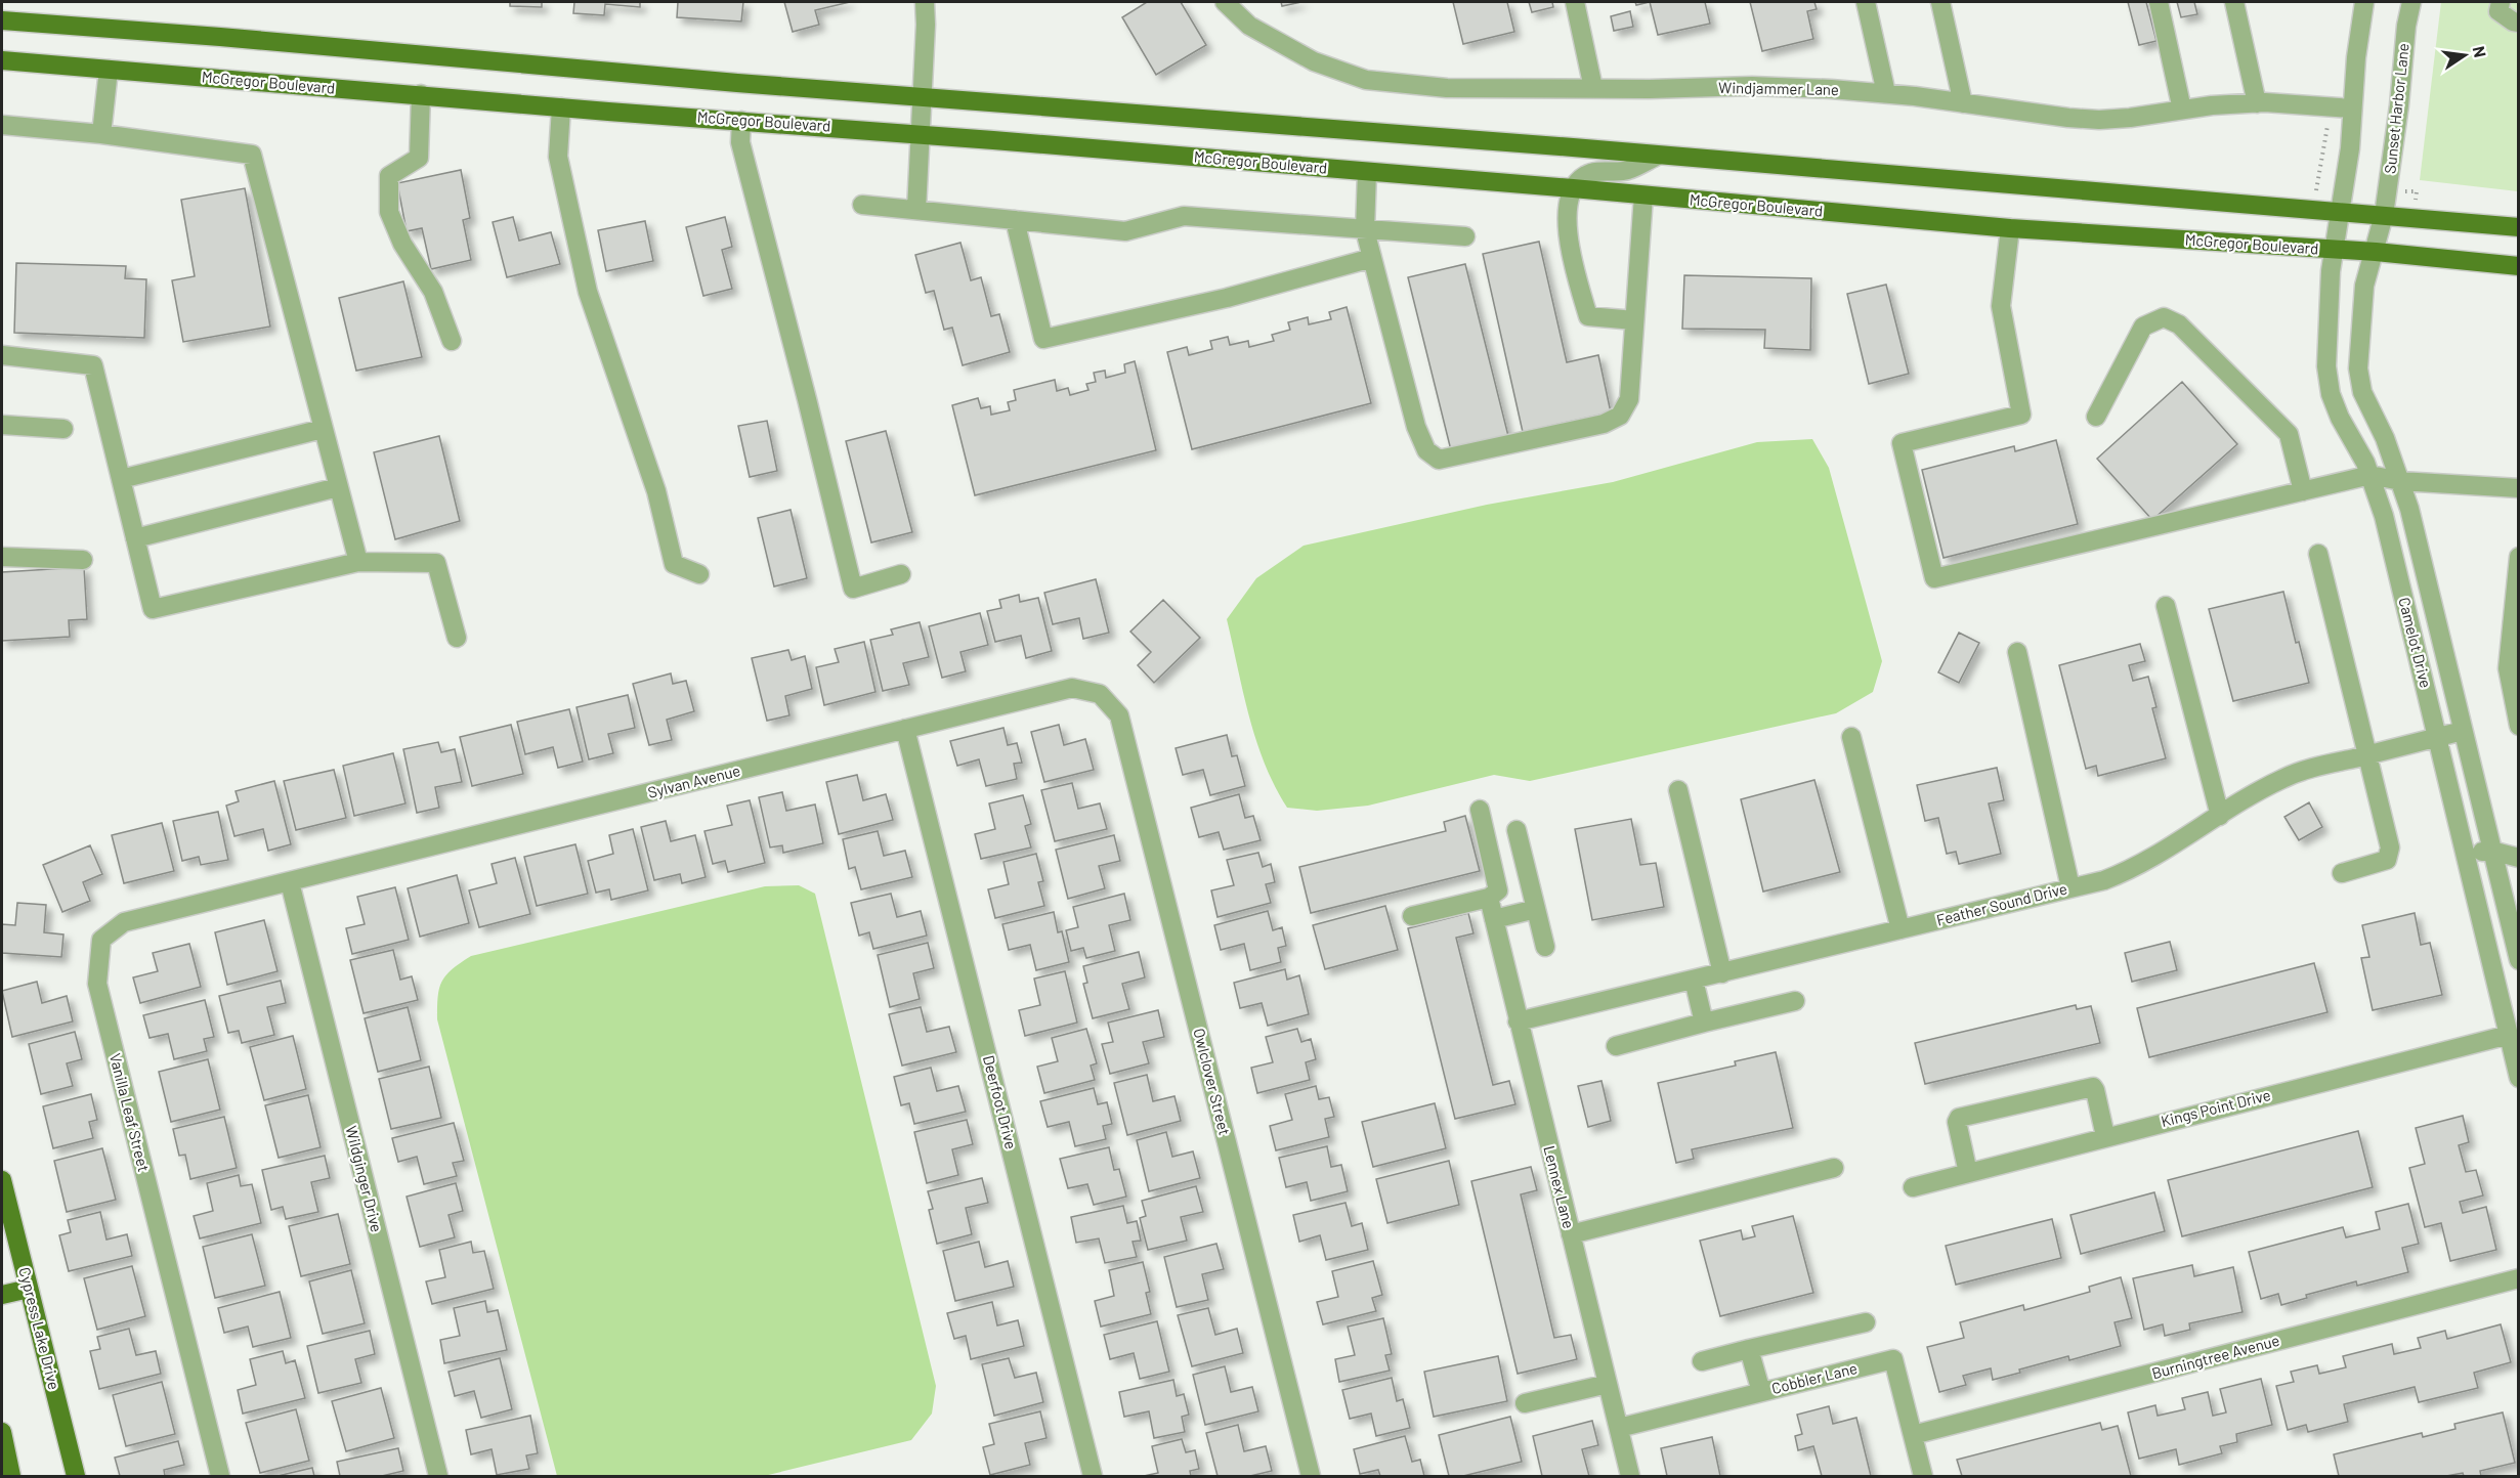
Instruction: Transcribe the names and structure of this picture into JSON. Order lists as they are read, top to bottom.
{
  "streets": {
    "main road": ["McGregor Boulevard", "Cypress Lake Drive"],
    "street": [
      "Windjammer Lane",
      "Sunset Harbor Lane",
      "Camelot Drive",
      "Sylvan Avenue",
      "Feather Sound Drive",
      "Owlclover Street",
      "Deerfoot Drive",
      "Kings Point Drive",
      "Vanilla Leaf Street",
      "Wildginger Drive",
      "Lennex Lane",
      "Burningtree Avenue",
      "Cobbler Lane"
    ]
  },
  "crossings": [
    ["McGregor Boulevard", "Camelot Drive"],
    ["Sunset Harbor Lane", "Camelot Drive"],
    ["Camelot Drive", "Feather Sound Drive"],
    ["Camelot Drive", "Kings Point Drive"],
    ["Sylvan Avenue", "Owlclover Street"],
    ["Sylvan Avenue", "Deerfoot Drive"],
    ["Sylvan Avenue", "Vanilla Leaf Street"],
    ["Sylvan Avenue", "Wildginger Drive"],
    ["Feather Sound Drive", "Lennex Lane"],
    ["Vanilla Leaf Street", "Wildginger Drive"],
    ["Lennex Lane", "Cobbler Lane"],
    ["Burningtree Avenue", "Cobbler Lane"]
  ],
  "north": "right"
}
